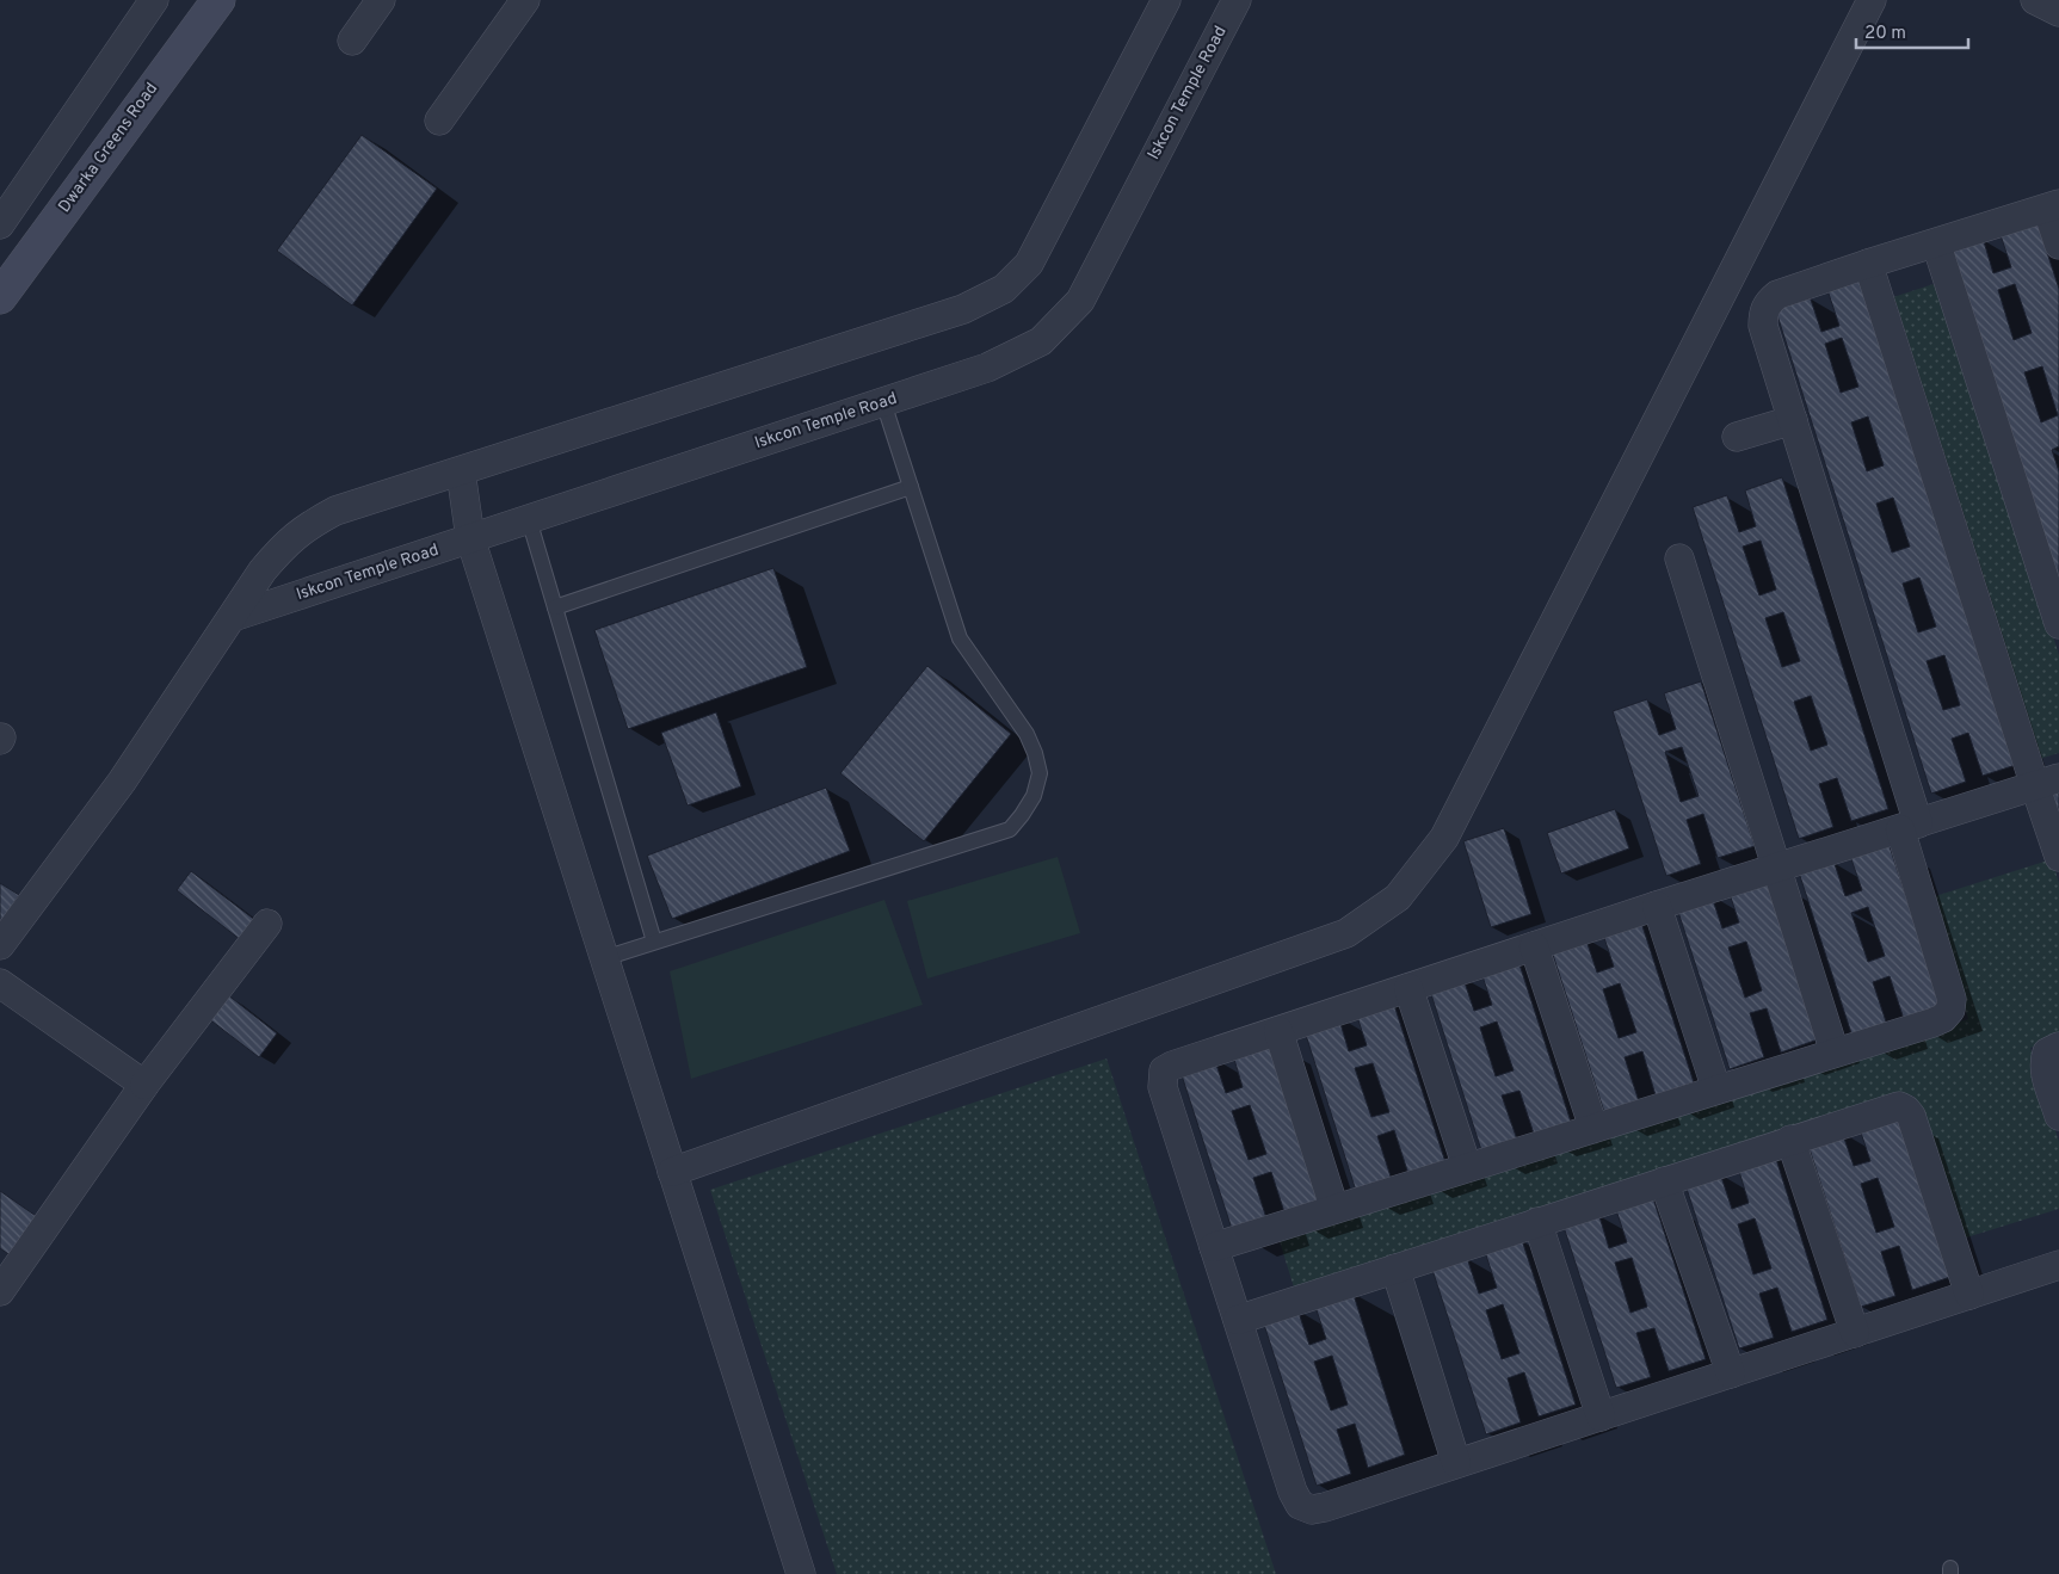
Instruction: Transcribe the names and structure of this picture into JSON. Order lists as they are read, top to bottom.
{
  "streets": {
    "street": ["Iskcon Temple Road", "Dwarka Greens Road"]
  },
  "scale_bar": "20 m"
}
